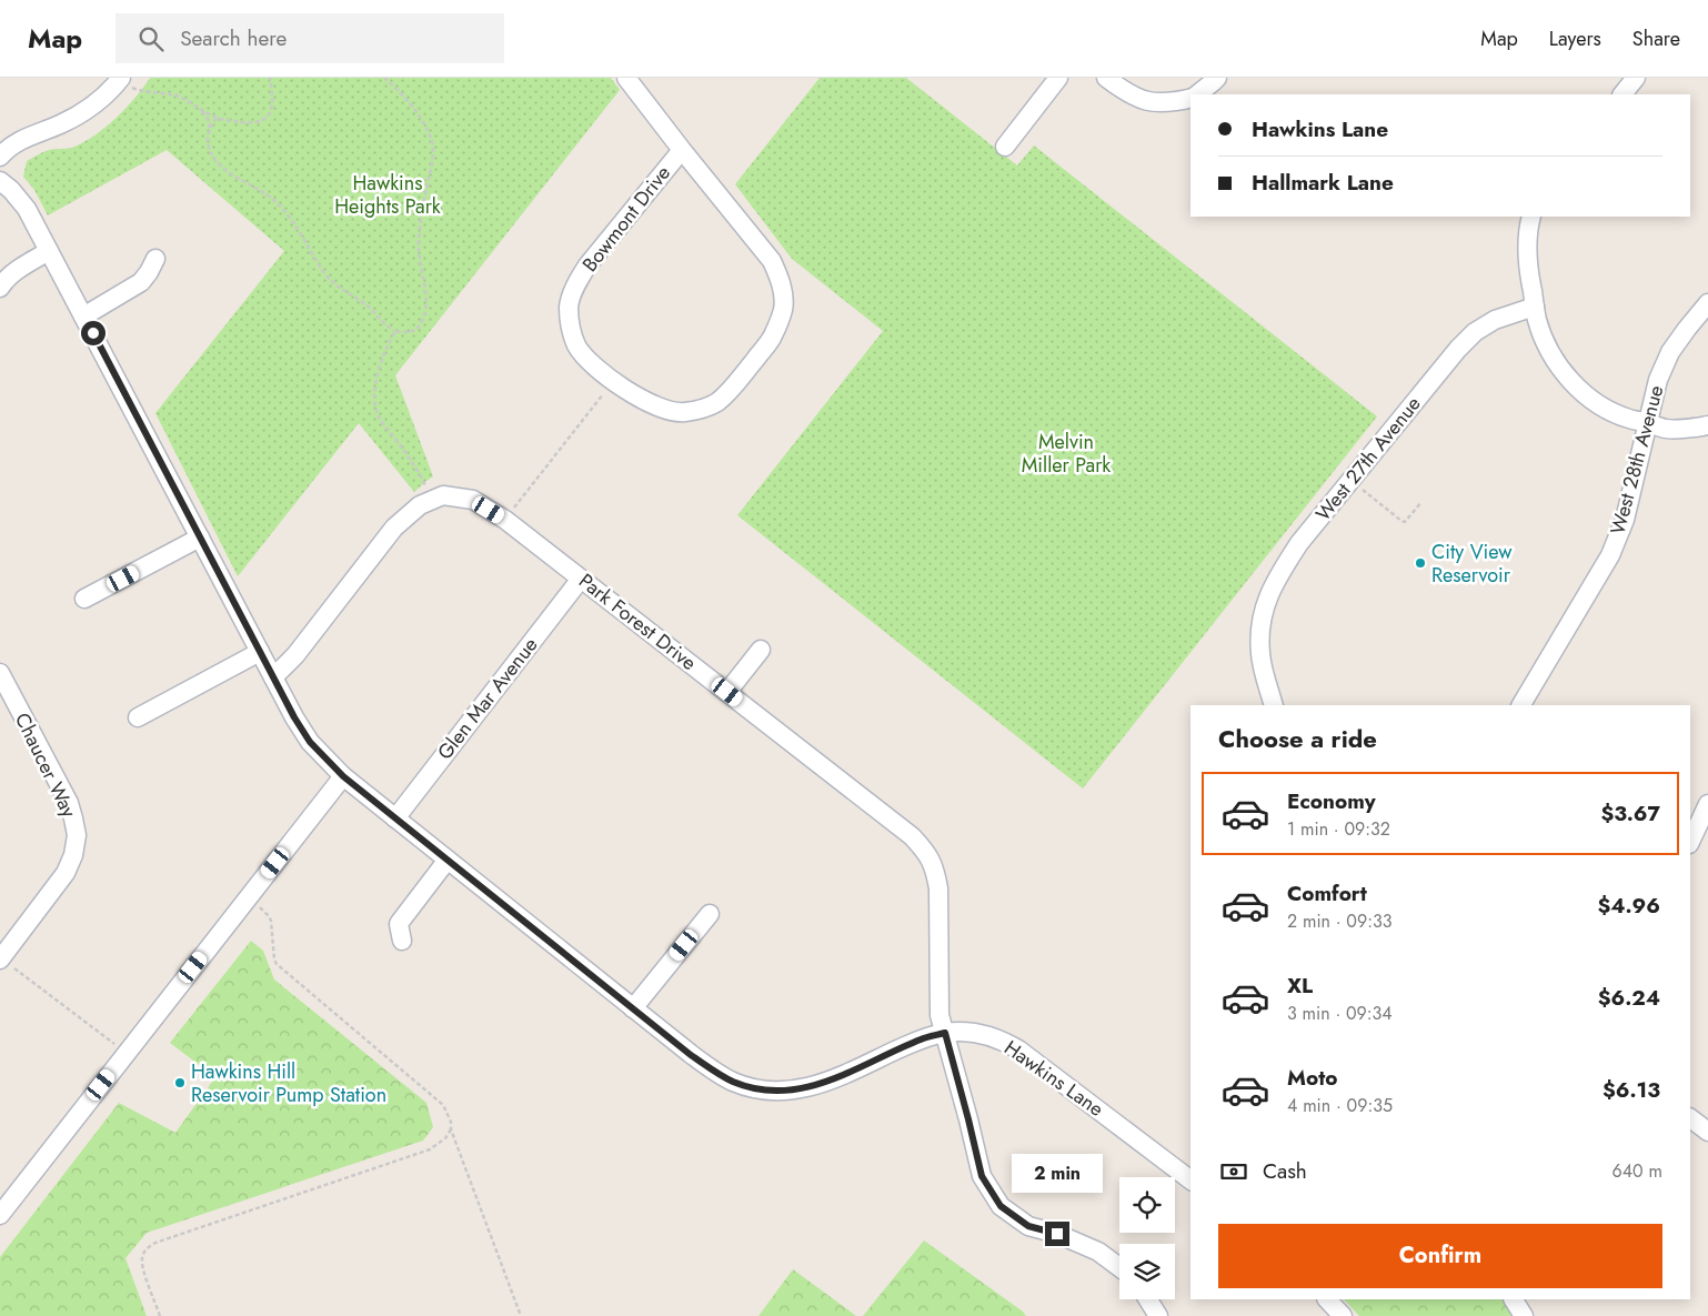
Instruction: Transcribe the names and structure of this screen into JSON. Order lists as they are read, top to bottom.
{
  "streets": {
    "street": [
      "Bowmont Drive",
      "West 27th Avenue",
      "West 28th Avenue",
      "Park Forest Drive",
      "Glen Mar Avenue",
      "Chaucer Way",
      "Hawkins Lane"
    ]
  },
  "crossings": [
    ["Park Forest Drive", "Glen Mar Avenue"],
    ["Park Forest Drive", "Hawkins Lane"],
    ["Glen Mar Avenue", "Hawkins Lane"]
  ],
  "parks": ["Hawkins Heights Park", "Melvin Miller Park"],
  "places": ["City View Reservoir", "Hawkins Hill Reservoir Pump Station"],
  "page": {
    "header": "Map",
    "search": "Search here",
    "nav": ["Map", "Layers", "Share"],
    "banner": ["Hawkins Lane", "Hallmark Lane"],
    "heading": "Choose a ride",
    "list": [
      {
        "name": "Economy",
        "note": "1 min · 09:32",
        "value": "$3.67"
      },
      {
        "name": "Comfort",
        "note": "2 min · 09:33",
        "value": "$4.96"
      },
      {
        "name": "XL",
        "note": "3 min · 09:34",
        "value": "$6.24"
      },
      {
        "name": "Moto",
        "note": "4 min · 09:35",
        "value": "$6.13"
      }
    ],
    "pay": ["Cash", "640 m"],
    "bubble": "2 min",
    "buttons": "Confirm"
  }
}
